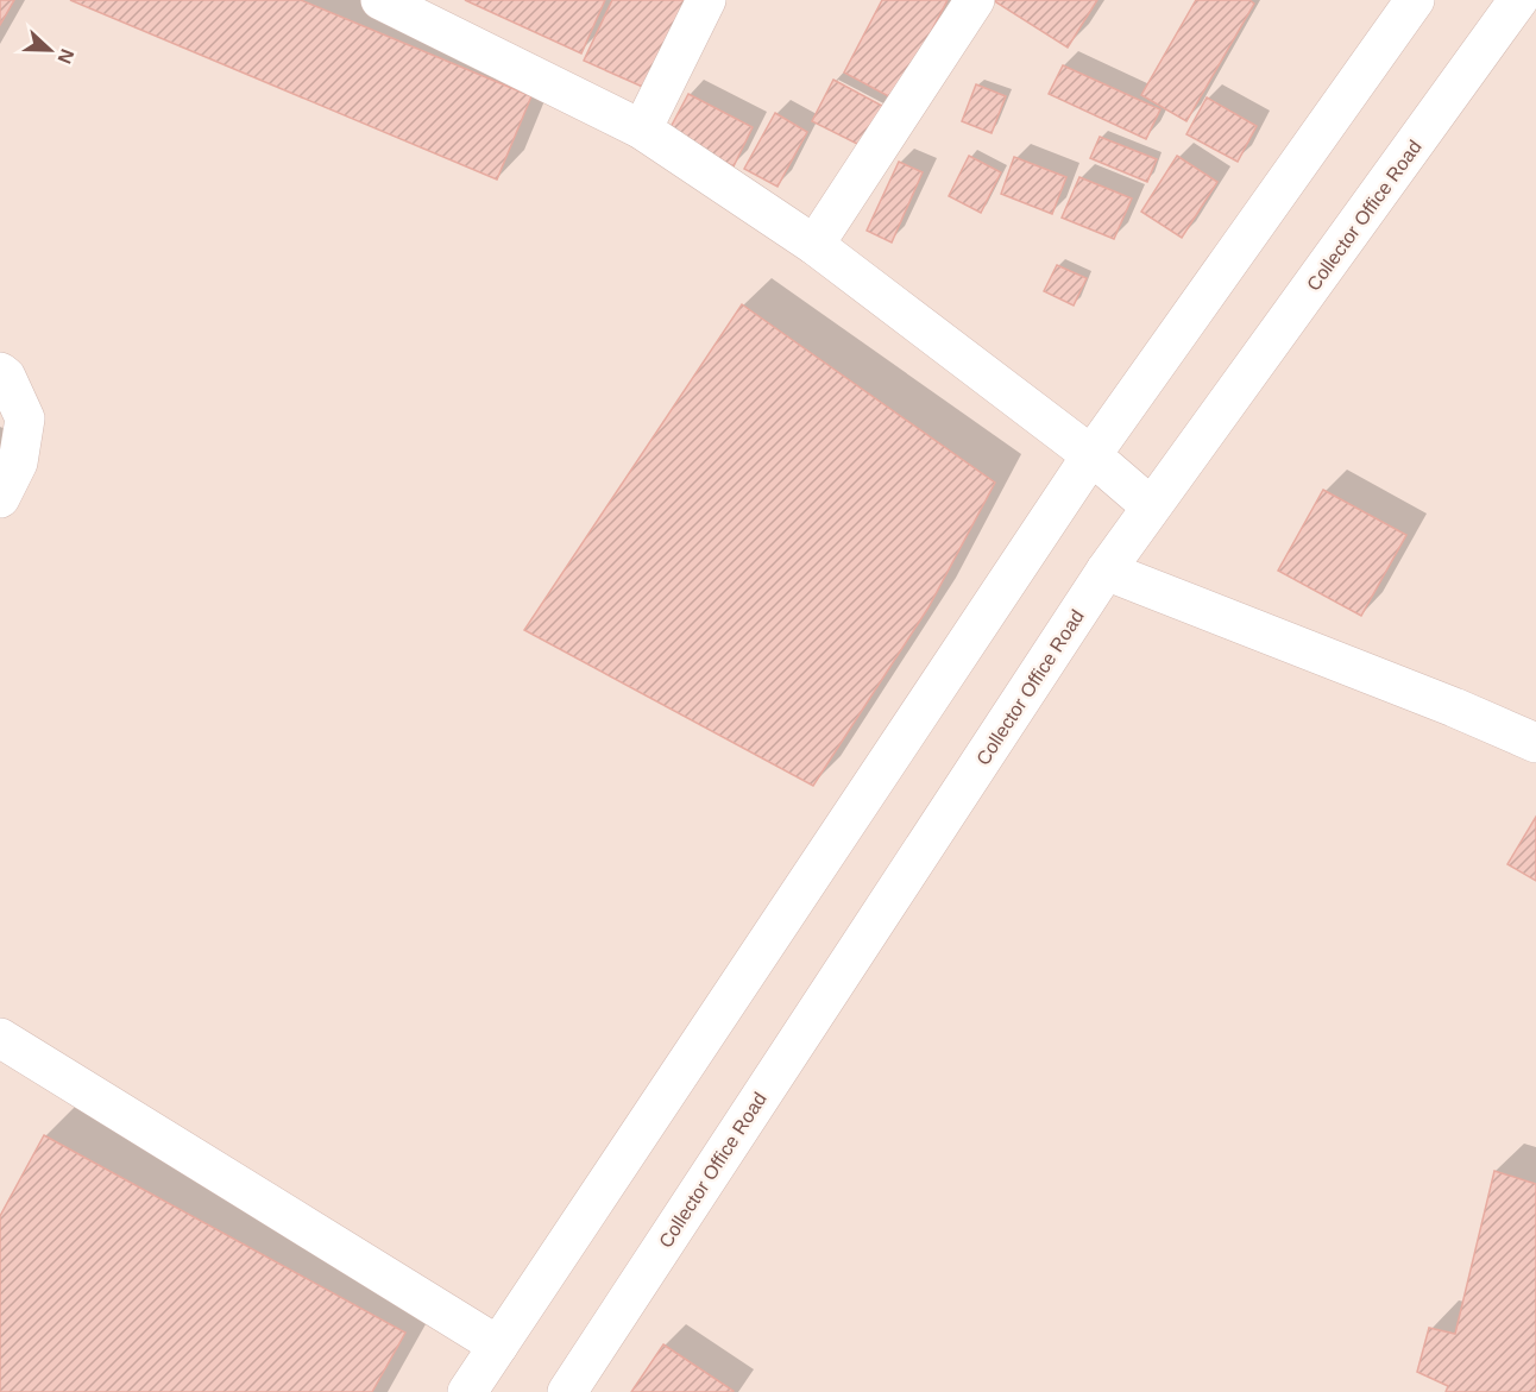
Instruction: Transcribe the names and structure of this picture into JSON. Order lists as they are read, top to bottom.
{
  "streets": {
    "street": ["Collector Office Road"]
  },
  "north": "right"
}
